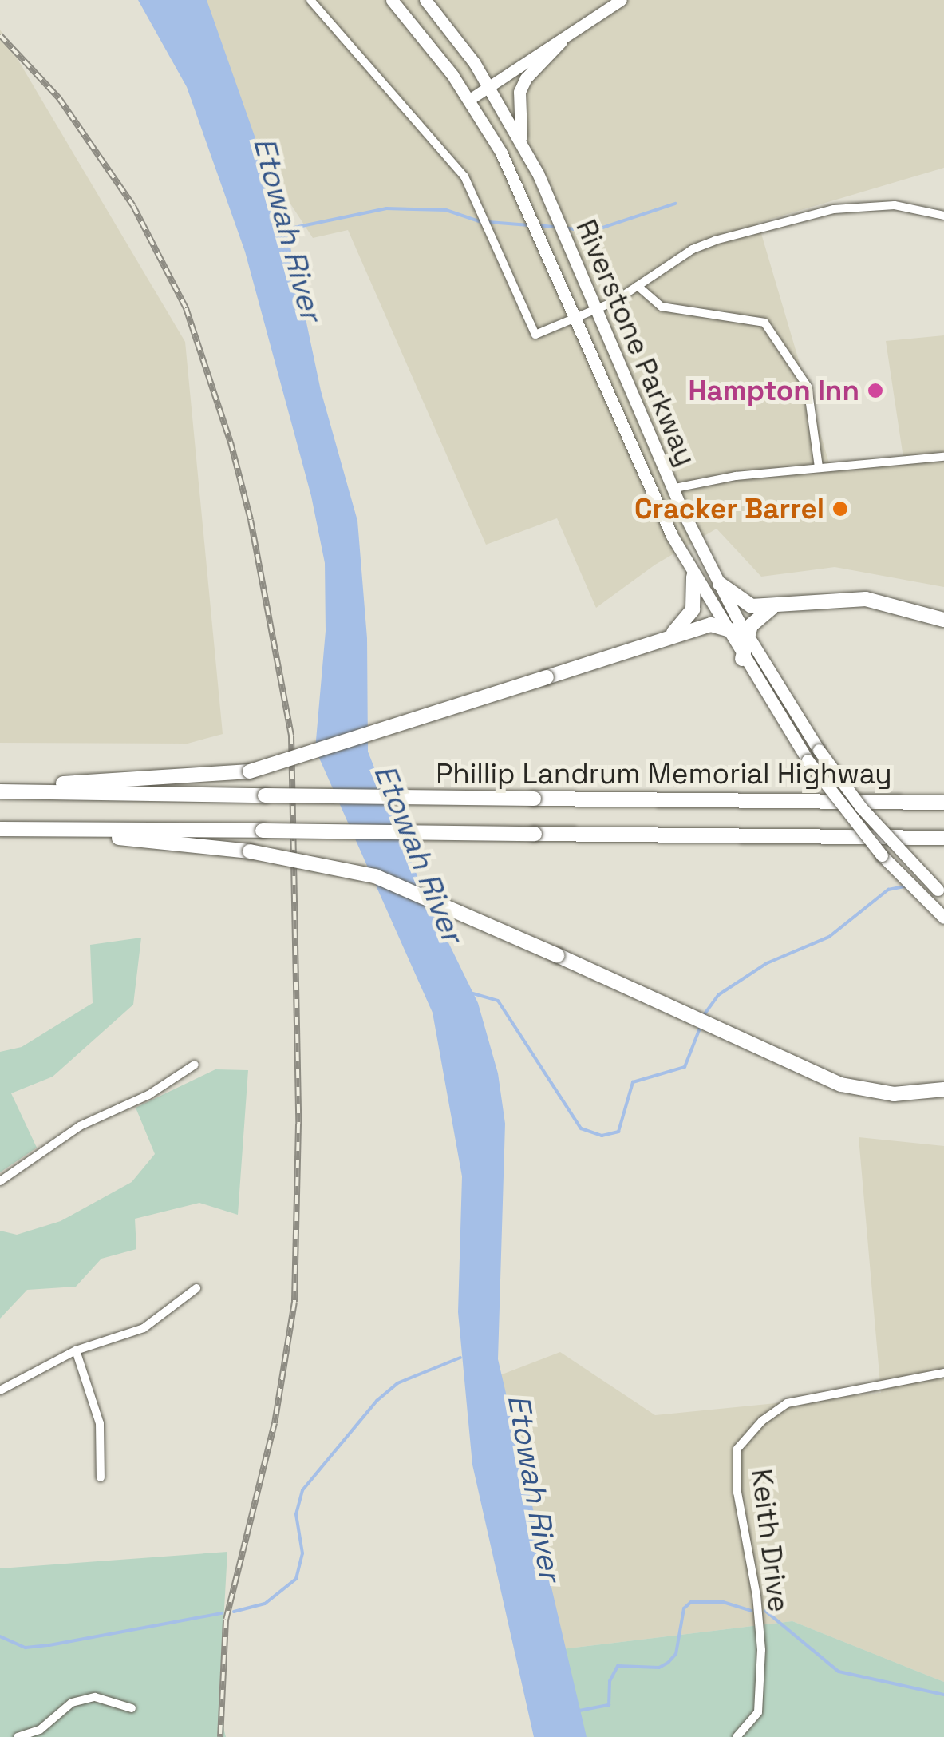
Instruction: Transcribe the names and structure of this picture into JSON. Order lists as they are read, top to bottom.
{
  "streets": {
    "highway": ["Phillip Landrum Memorial Highway"],
    "main road": ["Riverstone Parkway"],
    "street": ["Keith Drive"]
  },
  "water": ["Etowah River"],
  "places": ["Hampton Inn", "Cracker Barrel"]
}
